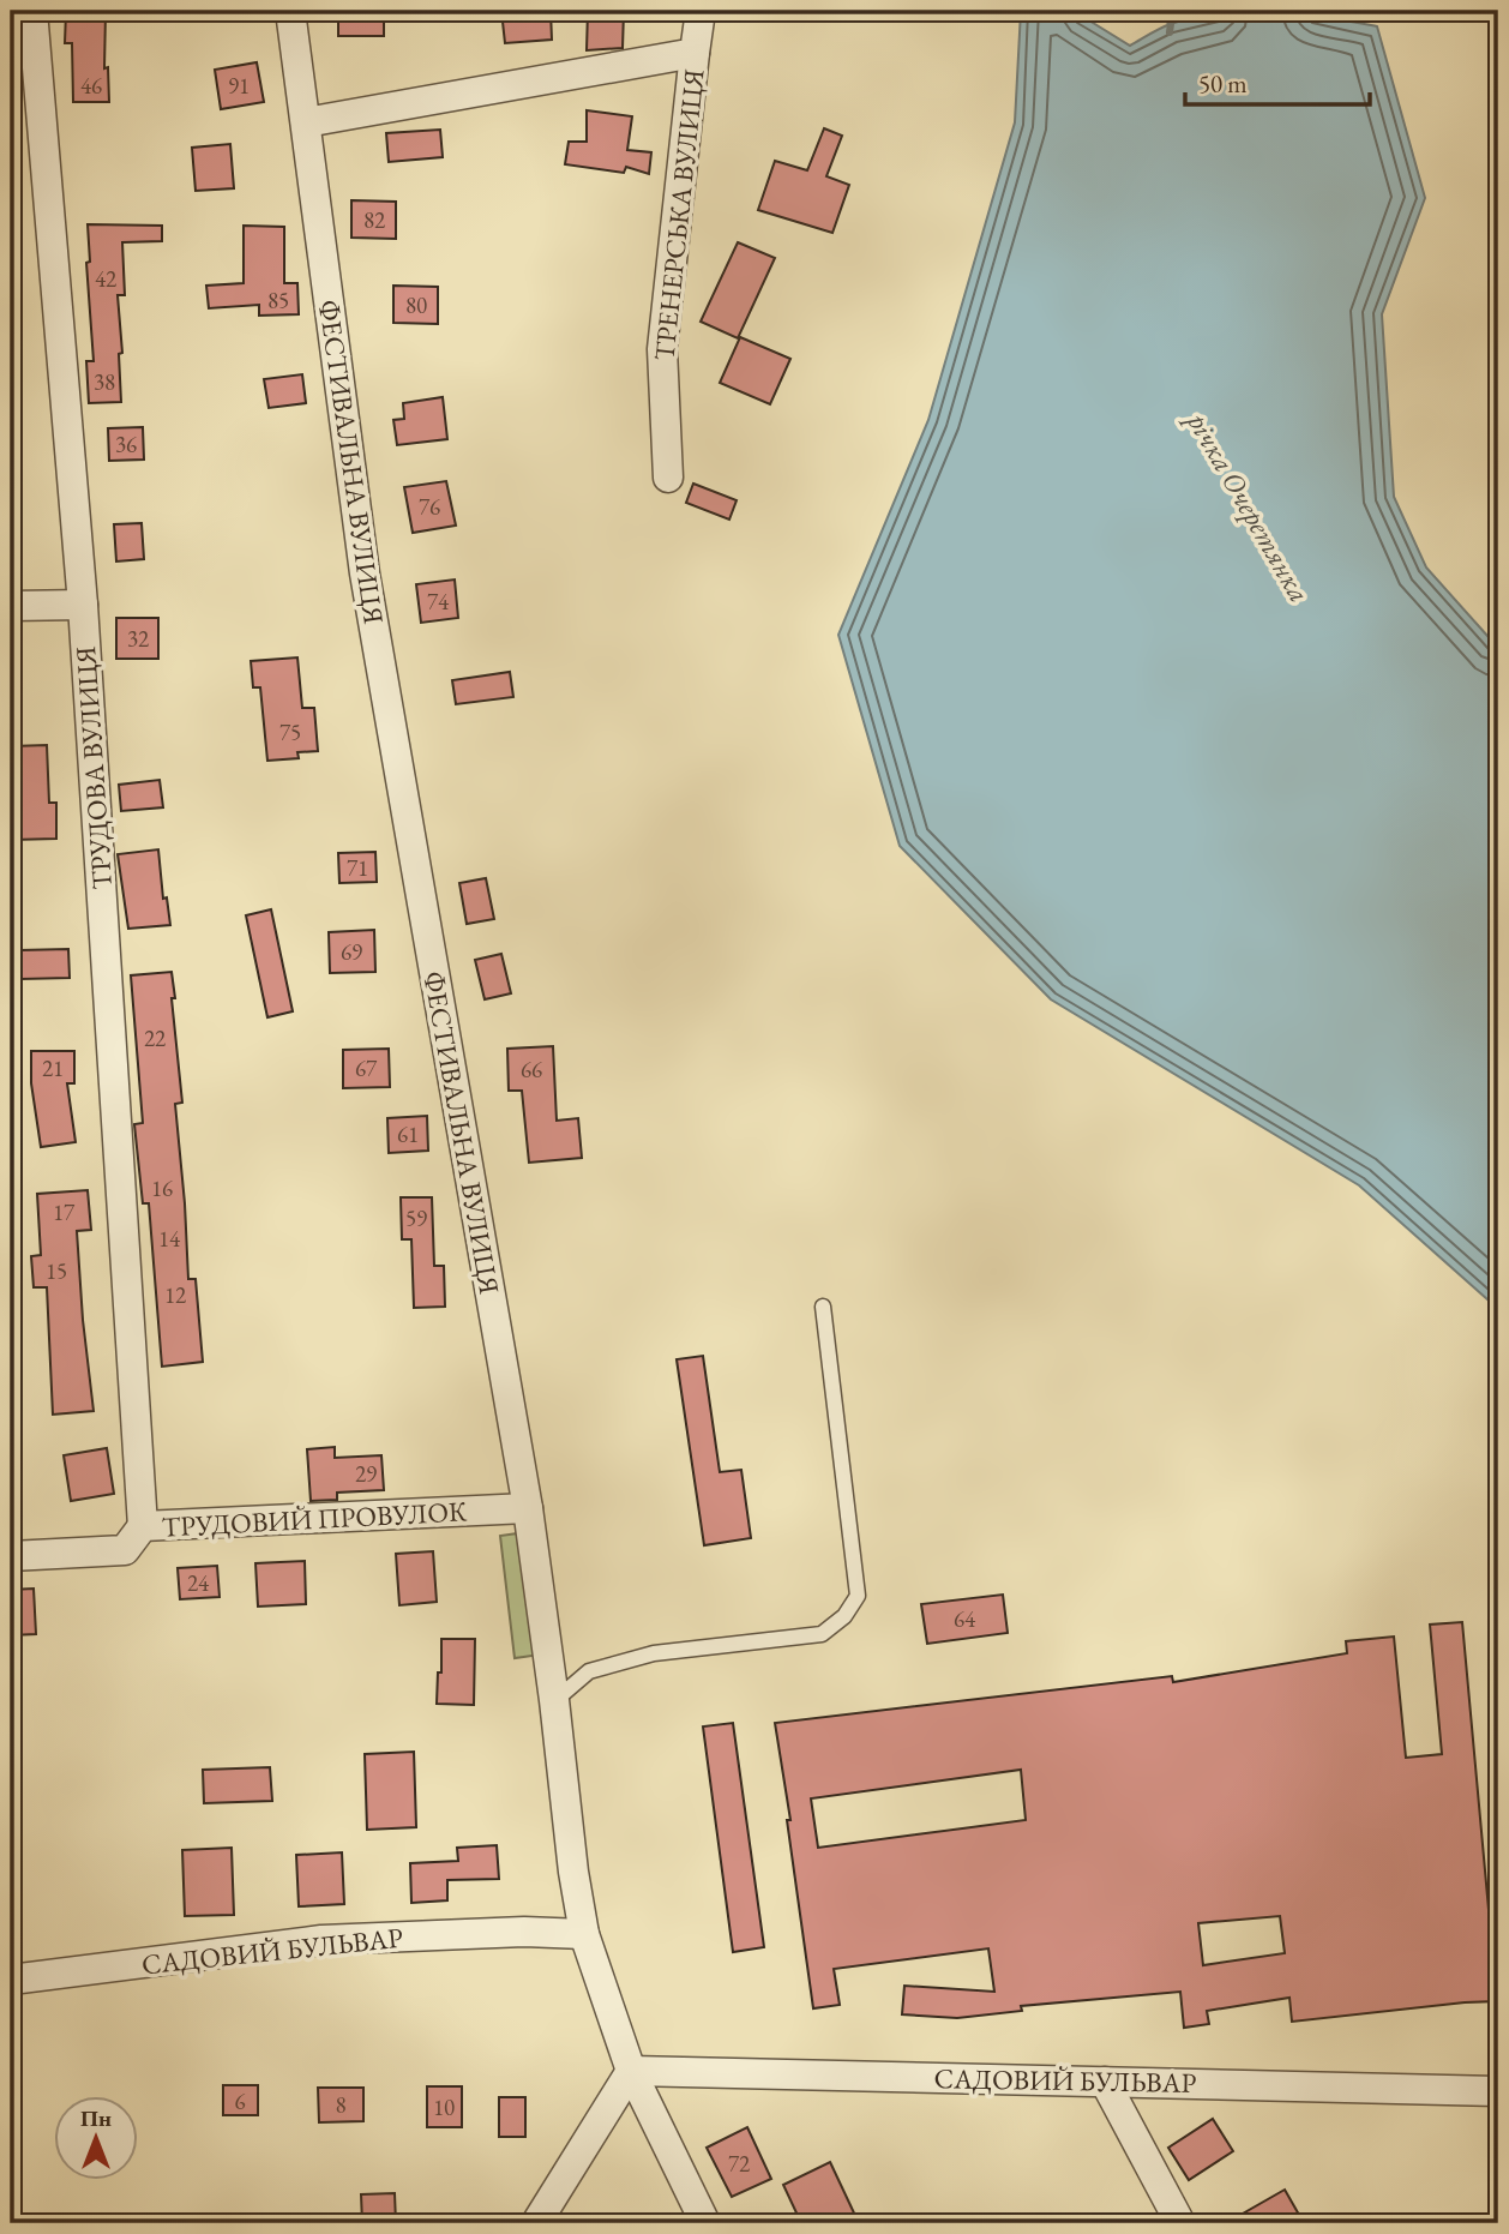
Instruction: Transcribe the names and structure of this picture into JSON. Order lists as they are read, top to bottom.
{
  "streets": {
    "street": [
      "ТРЕНЕРСЬКА ВУЛИЦЯ",
      "ФЕСТИВАЛЬНА ВУЛИЦЯ",
      "ТРУДОВА ВУЛИЦЯ",
      "ТРУДОВИЙ ПРОВУЛОК",
      "САДОВИЙ БУЛЬВАР"
    ]
  },
  "crossings": [
    ["ТРЕНЕРСЬКА ВУЛИЦЯ", "ФЕСТИВАЛЬНА ВУЛИЦЯ"],
    ["ФЕСТИВАЛЬНА ВУЛИЦЯ", "ТРУДОВИЙ ПРОВУЛОК"],
    ["ФЕСТИВАЛЬНА ВУЛИЦЯ", "САДОВИЙ БУЛЬВАР"],
    ["ТРУДОВА ВУЛИЦЯ", "ТРУДОВИЙ ПРОВУЛОК"]
  ],
  "water": ["річка Очеретянка"],
  "house_numbers": [
    "46",
    "91",
    "82",
    "42",
    "85",
    "80",
    "38",
    "36",
    "76",
    "74",
    "32",
    "75",
    "71",
    "69",
    "22",
    "21",
    "67",
    "66",
    "61",
    "16",
    "17",
    "59",
    "14",
    "15",
    "12",
    "29",
    "24",
    "64",
    "6",
    "8",
    "10",
    "72"
  ],
  "scale_bar": "50 m",
  "north": "top"
}
